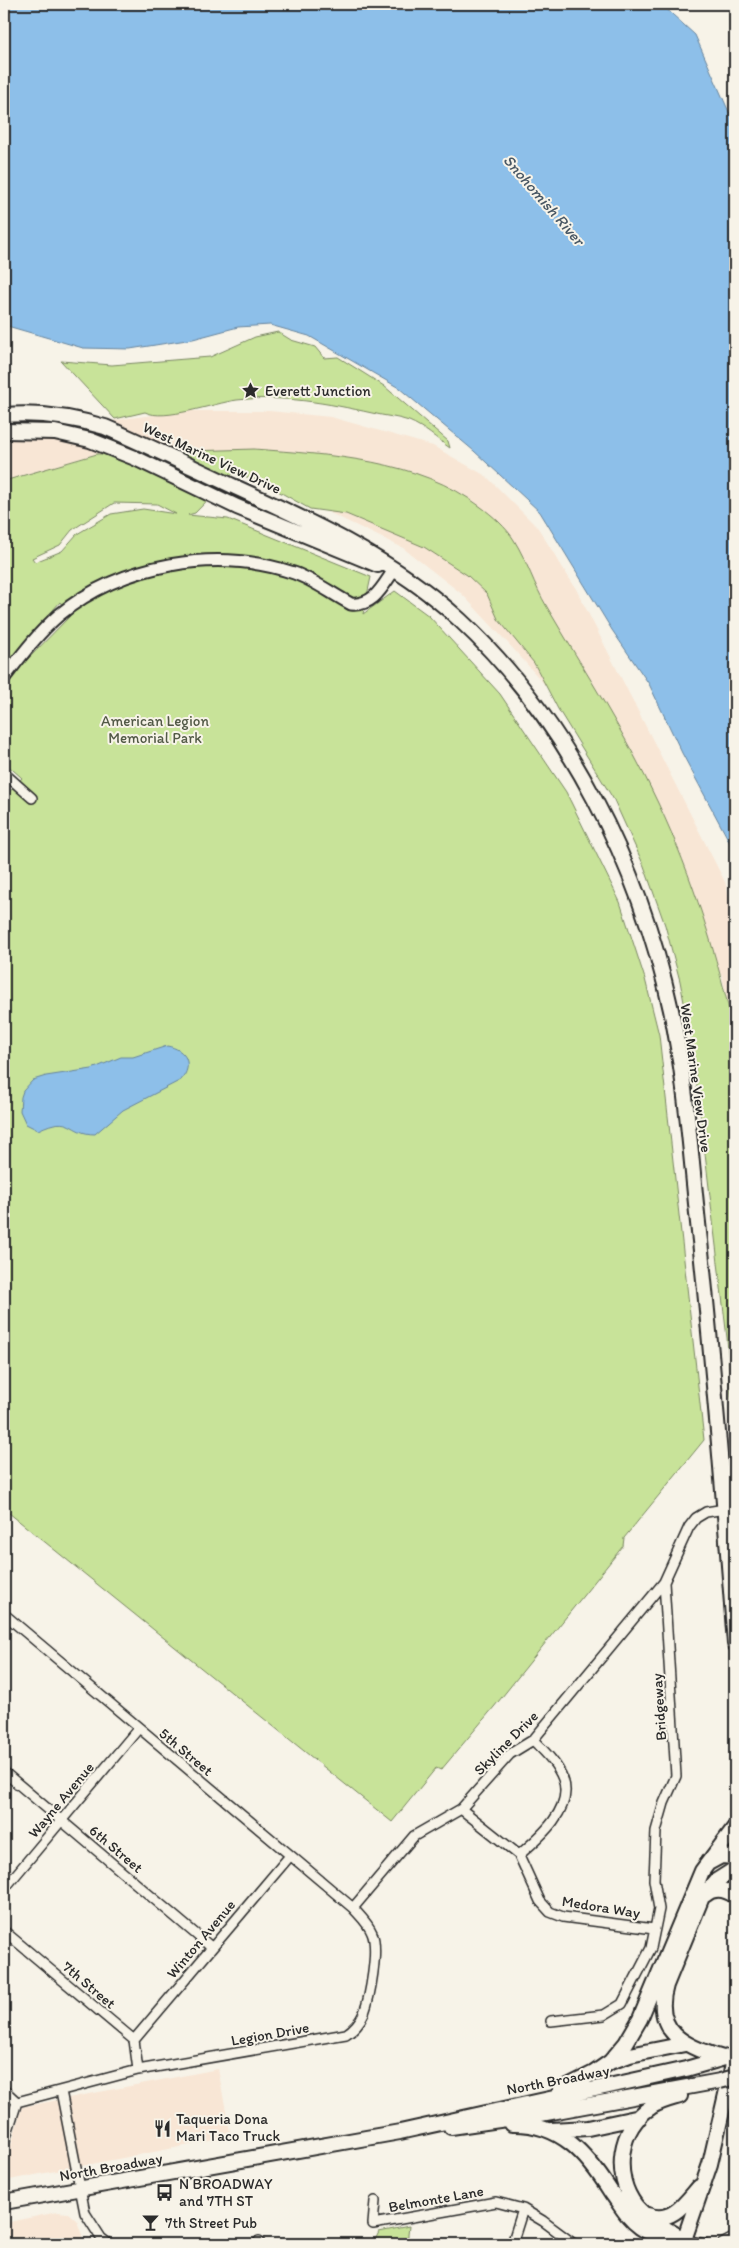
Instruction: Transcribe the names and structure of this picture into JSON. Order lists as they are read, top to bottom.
{
  "streets": {
    "main road": ["West Marine View Drive", "North Broadway"],
    "street": [
      "Bridgeway",
      "Skyline Drive",
      "5th Street",
      "Wayne Avenue",
      "6th Street",
      "Medora Way",
      "Winton Avenue",
      "7th Street",
      "Legion Drive",
      "Belmonte Lane"
    ]
  },
  "crossings": [
    ["West Marine View Drive", "Bridgeway"],
    ["Bridgeway", "Skyline Drive"],
    ["Bridgeway", "Medora Way"],
    ["Skyline Drive", "5th Street"],
    ["Skyline Drive", "Medora Way"],
    ["Skyline Drive", "Legion Drive"],
    ["5th Street", "Wayne Avenue"],
    ["5th Street", "Winton Avenue"],
    ["5th Street", "Legion Drive"],
    ["Wayne Avenue", "6th Street"],
    ["6th Street", "Winton Avenue"],
    ["Winton Avenue", "7th Street"]
  ],
  "water": ["Snohomish River"],
  "parks": ["American Legion Memorial Park"],
  "places": {
    "place": ["Everett Junction"],
    "restaurant": ["Taqueria Dona Mari Taco Truck"],
    "bus stop": ["N BROADWAY and 7TH ST"],
    "bar": ["7th Street Pub"]
  }
}
